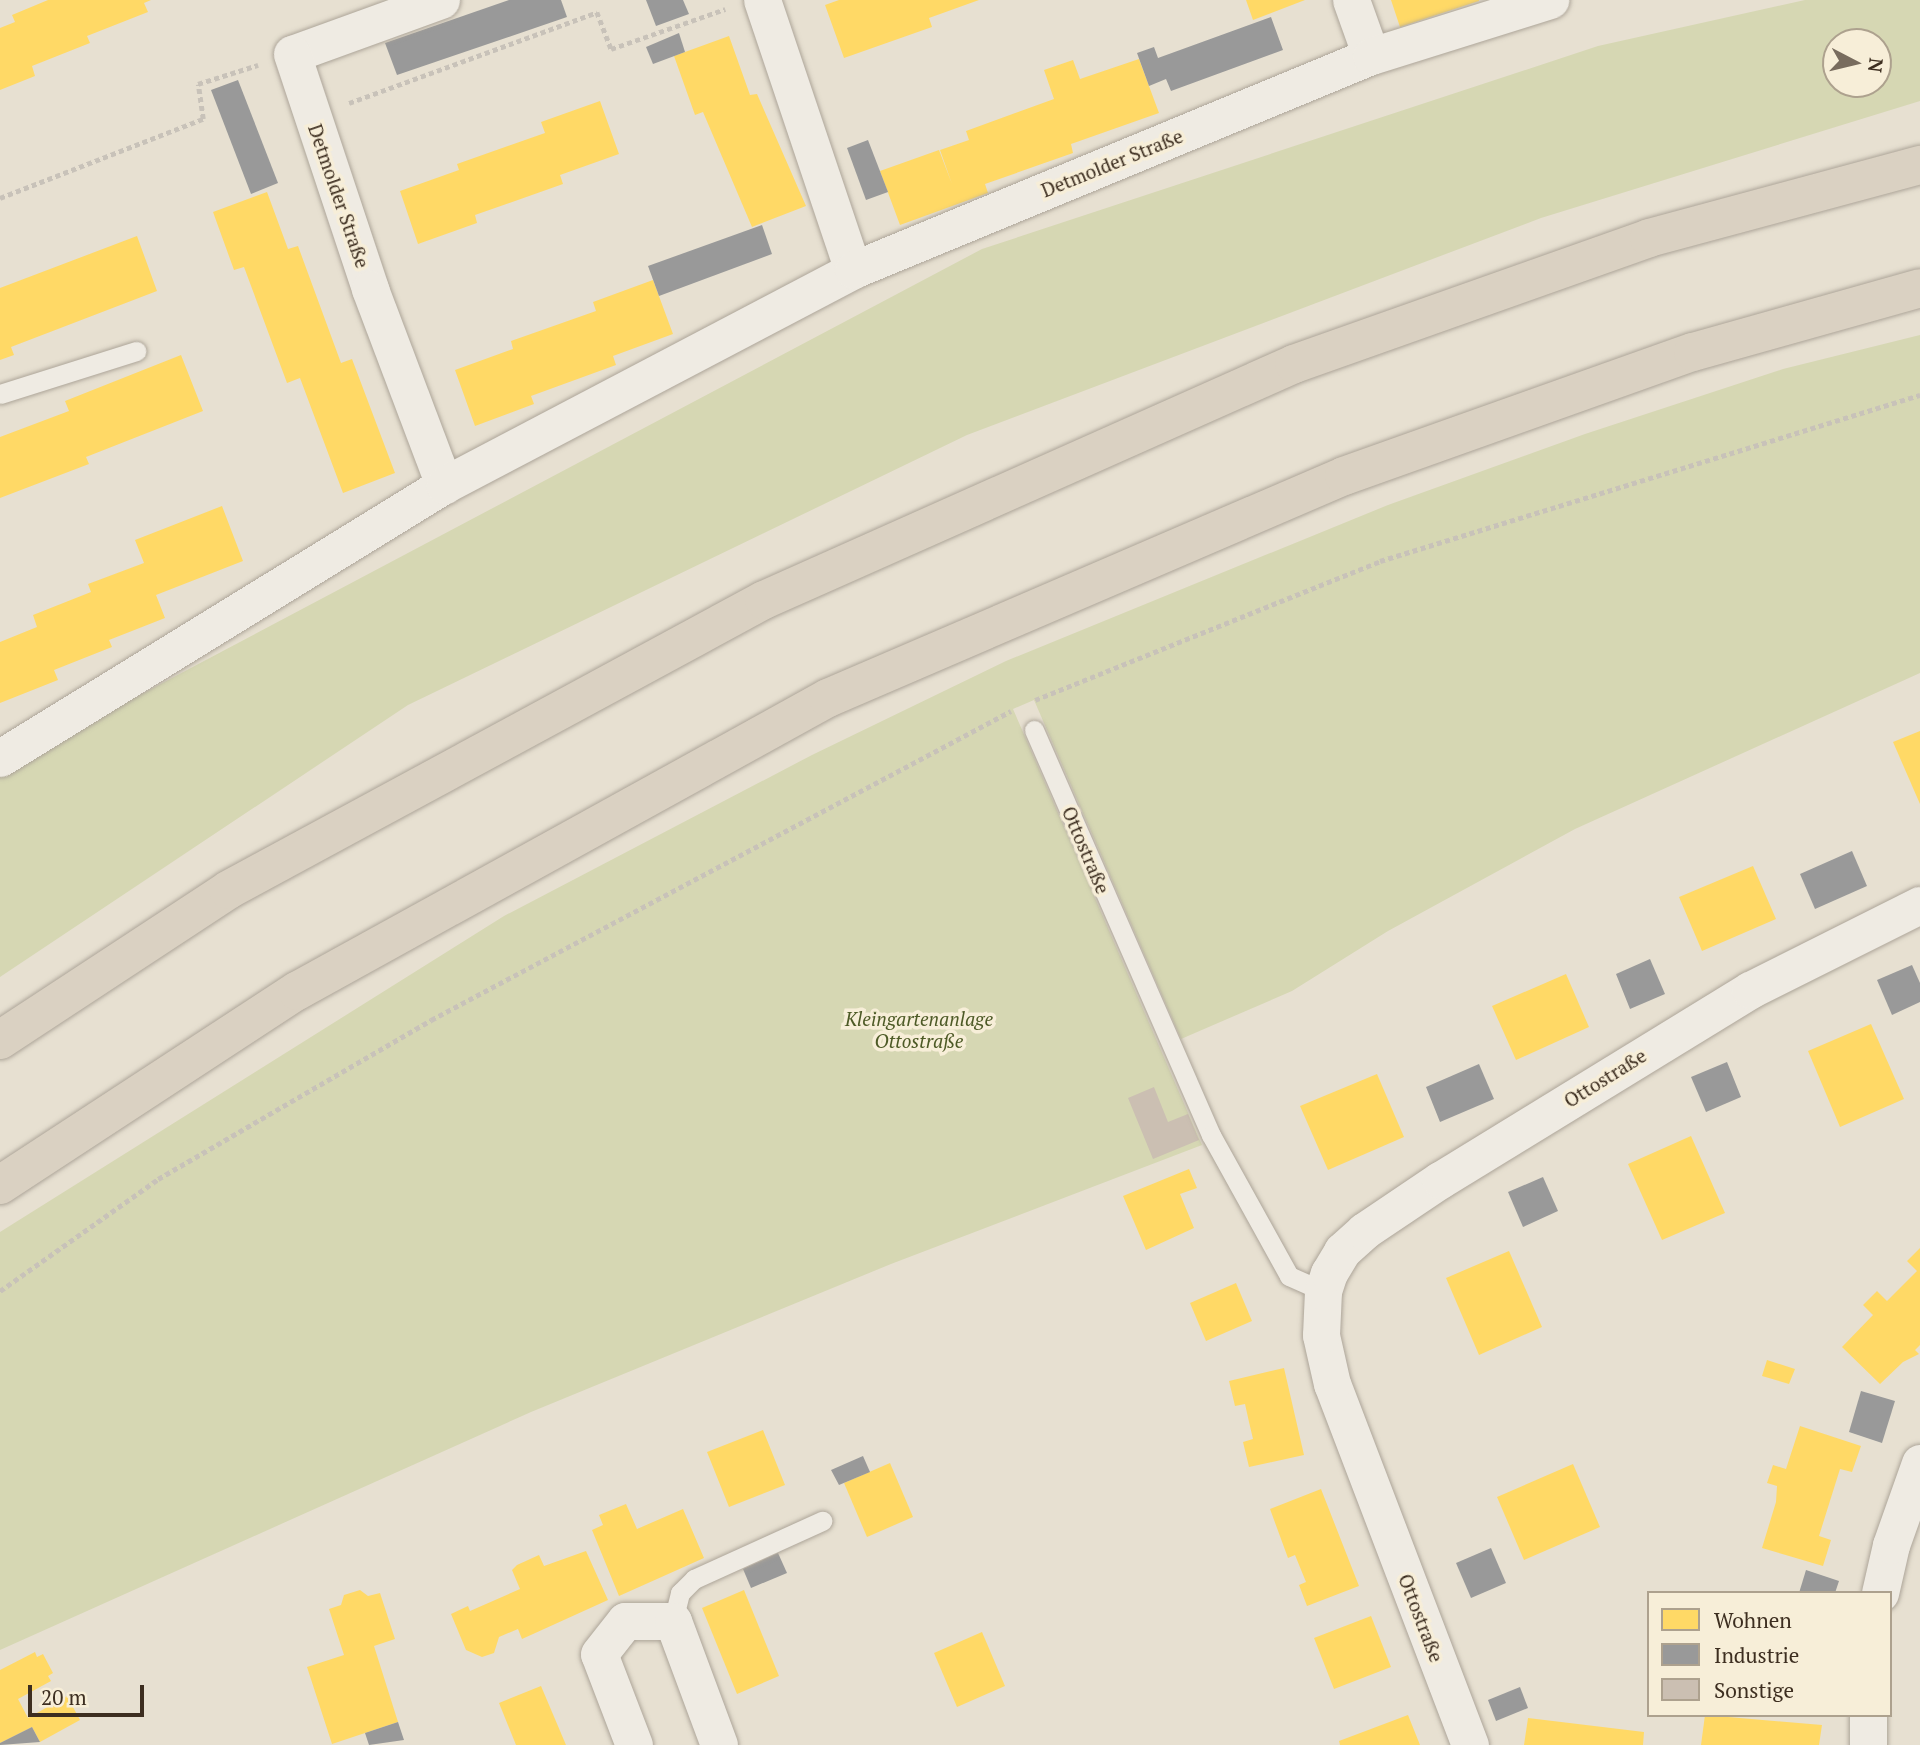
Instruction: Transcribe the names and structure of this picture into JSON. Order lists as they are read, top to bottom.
{
  "streets": {
    "street": ["Detmolder Straße", "Ottostraße"]
  },
  "parks": ["Kleingartenanlage Ottostraße"],
  "legend": ["Wohnen", "Industrie", "Sonstige"],
  "scale_bar": "20 m",
  "north": "right"
}
